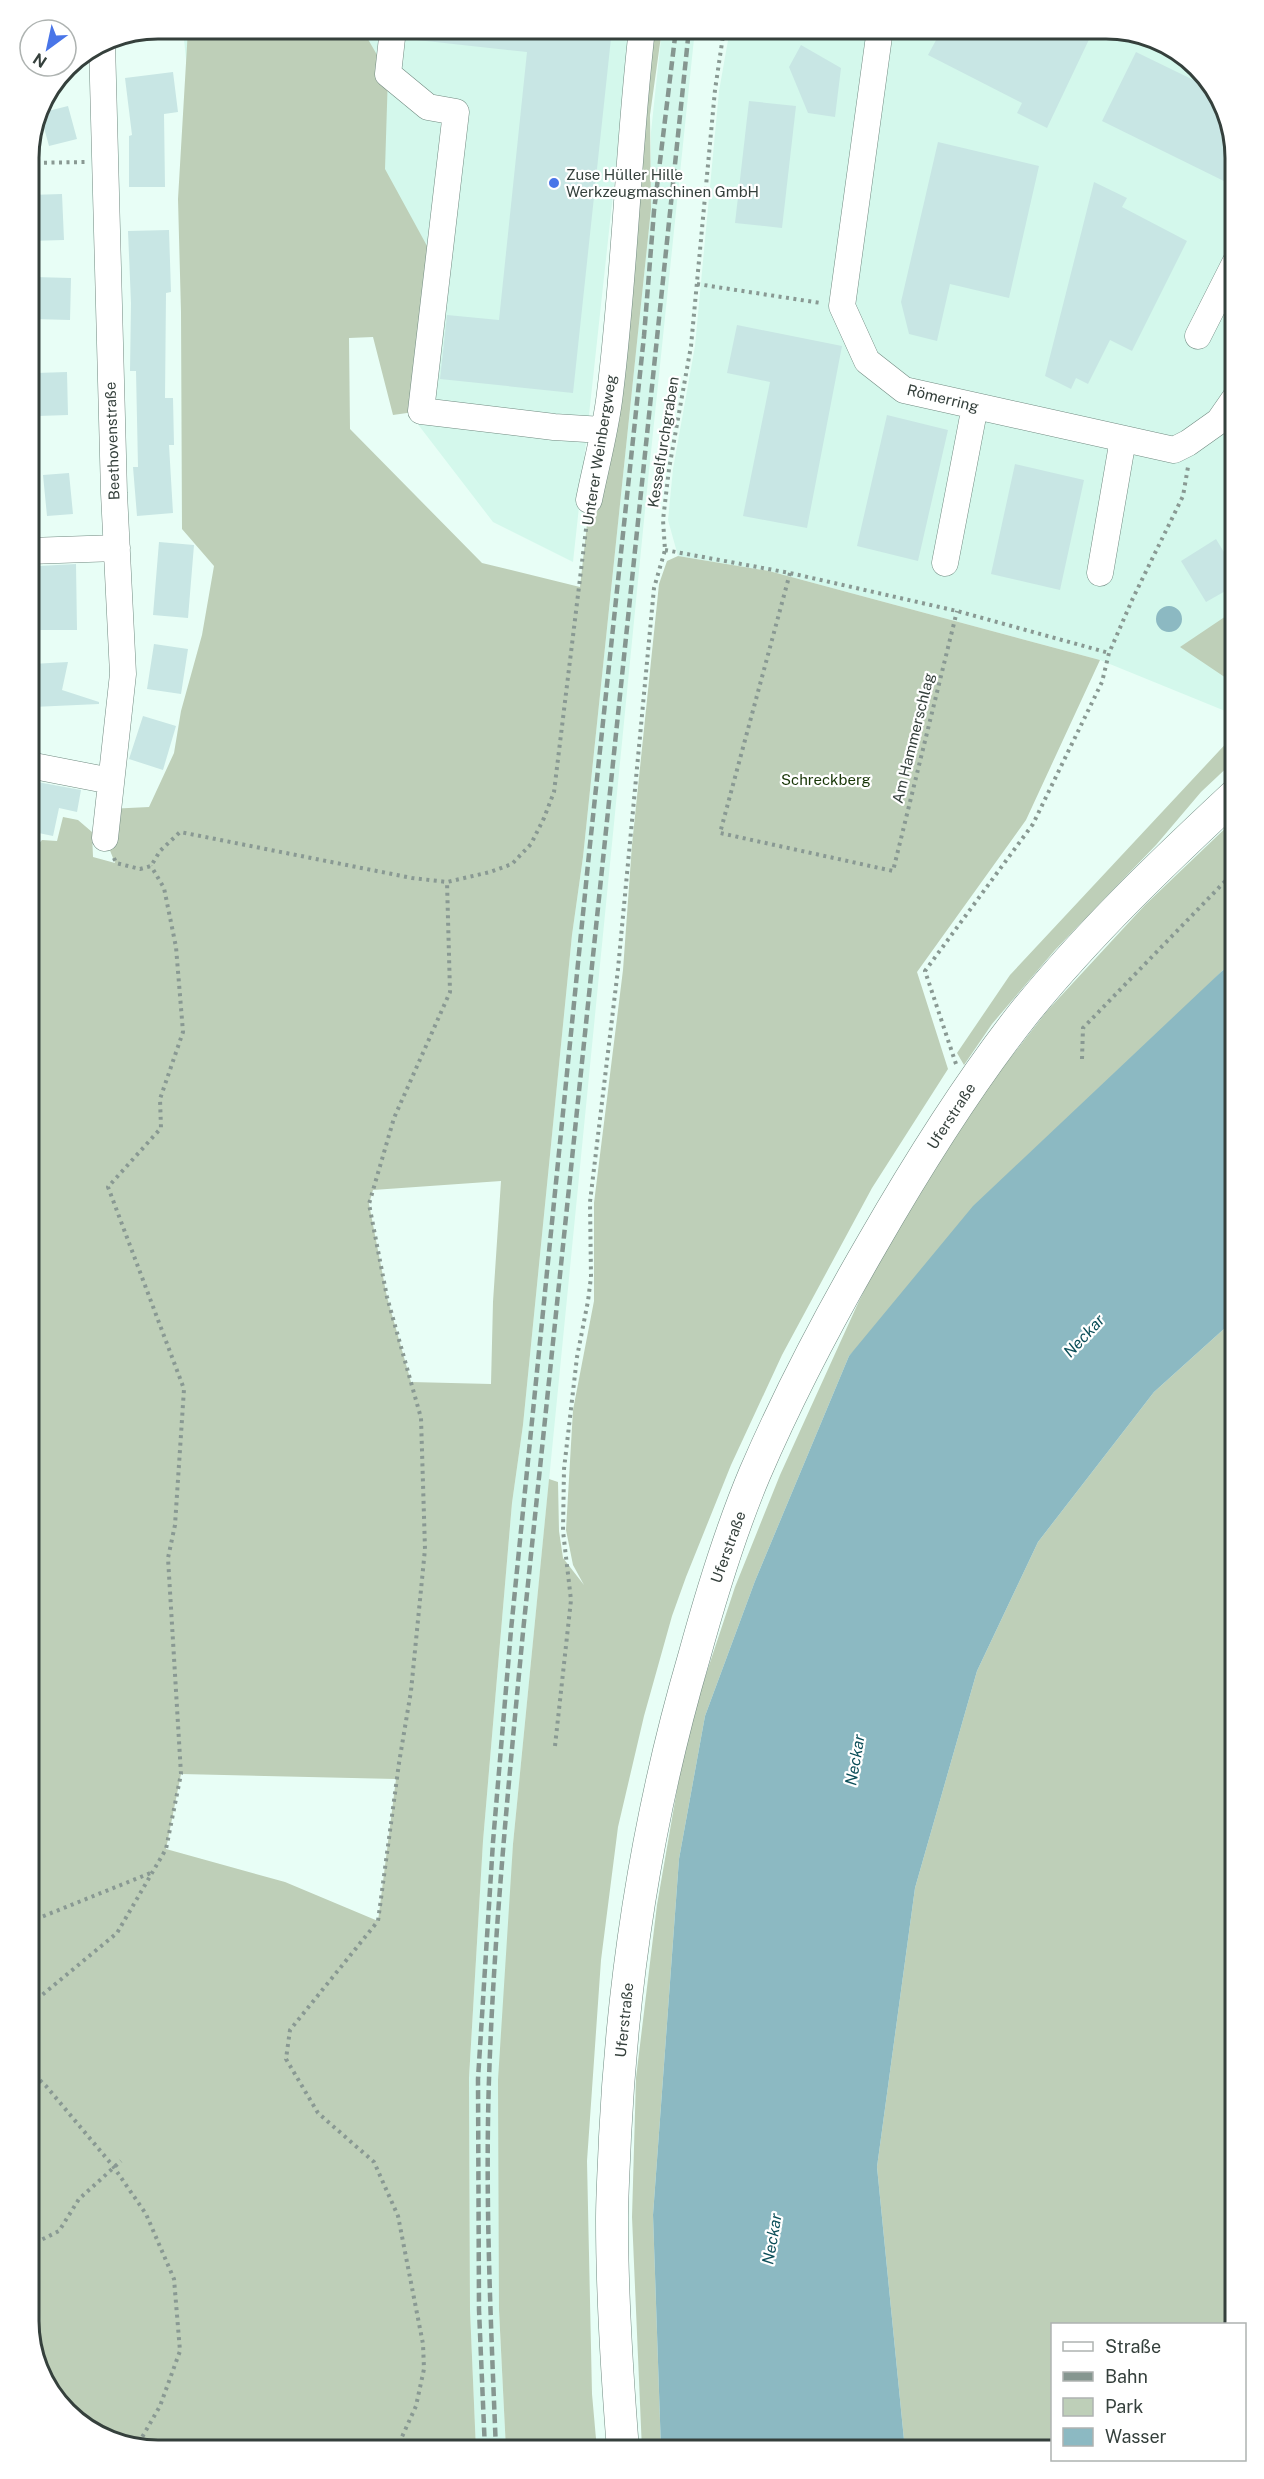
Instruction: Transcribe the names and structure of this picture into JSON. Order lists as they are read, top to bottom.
{
  "streets": {
    "main road": ["Uferstraße"],
    "street": ["Römerring", "Beethovenstraße", "Unterer Weinbergweg"],
    "path": ["Kesselfurchgraben", "Am Hammerschlag"]
  },
  "water": ["Neckar"],
  "parks": ["Schreckberg"],
  "places": ["Zuse Hüller Hille Werkzeugmaschinen GmbH"],
  "legend": [
    "Straße",
    "Bahn",
    "Park",
    "Wasser"
  ],
  "north": "bottom left"
}
